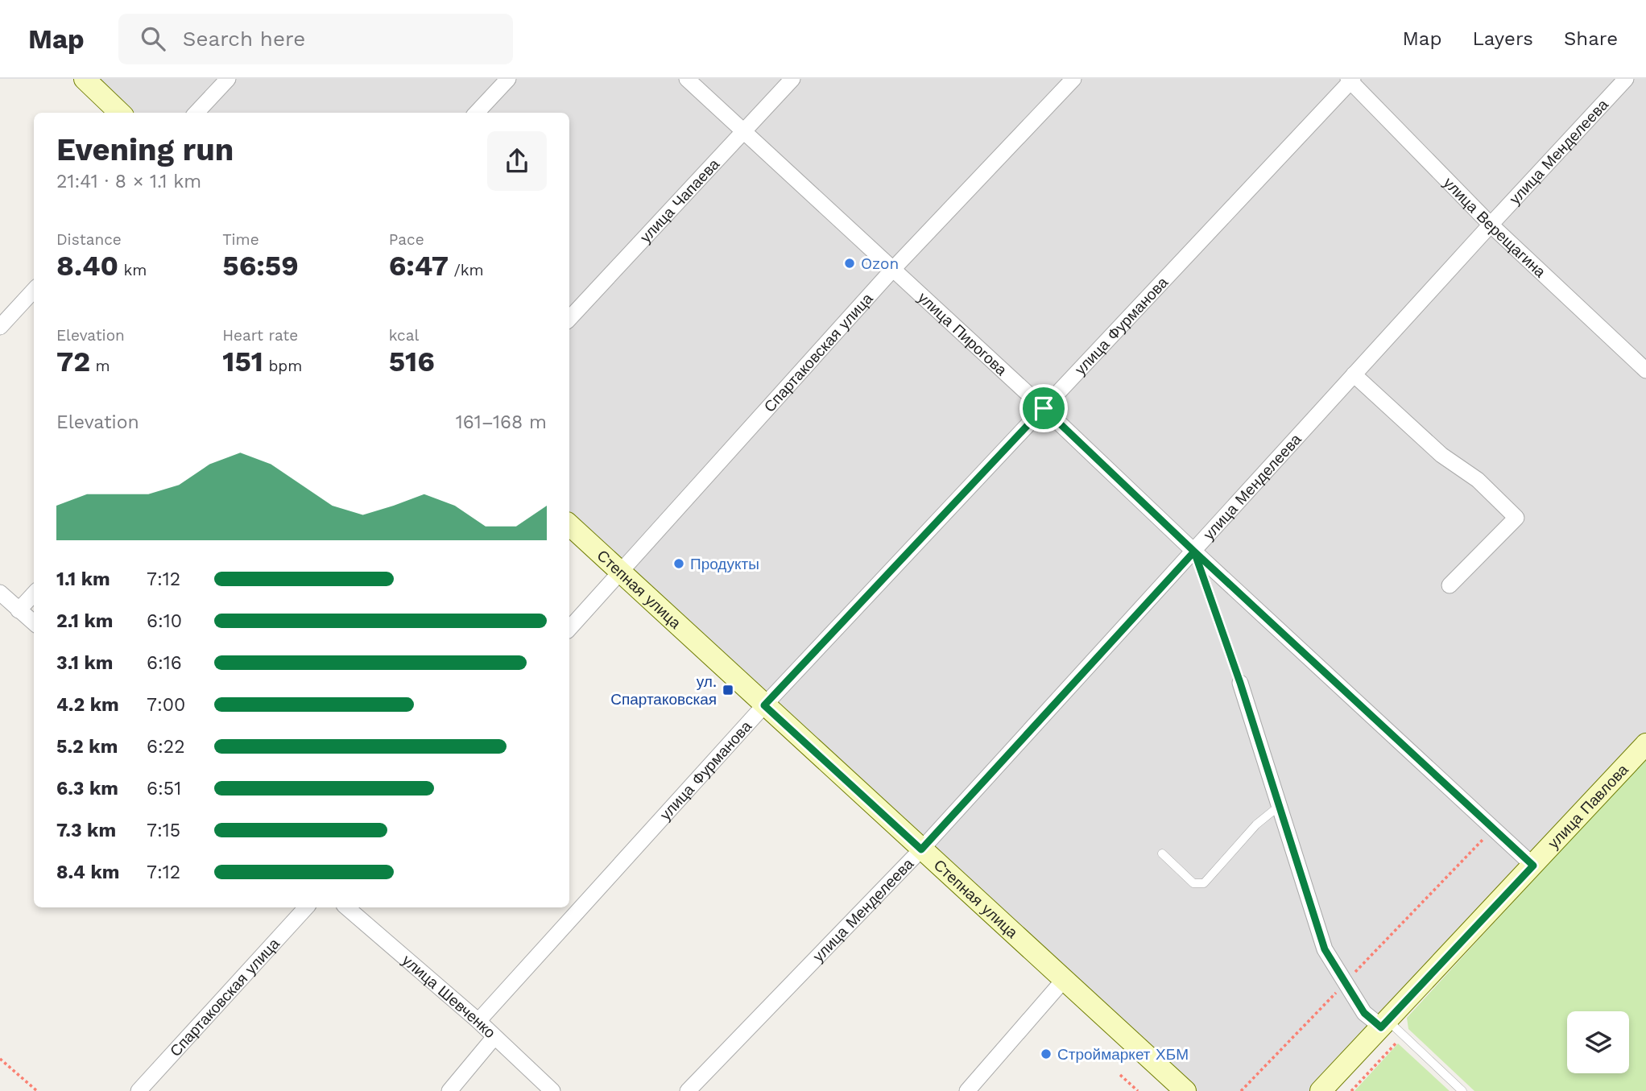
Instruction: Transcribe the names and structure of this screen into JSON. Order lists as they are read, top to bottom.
{
  "streets": {
    "main road": ["Степная улица", "улица Павлова"],
    "street": [
      "улица Менделеева",
      "улица Чапаева",
      "улица Верещагина",
      "улица Фурманова",
      "улица Пирогова",
      "Спартаковская улица",
      "улица Шевченко"
    ]
  },
  "crossings": [
    ["улица Менделеева", "улица Верещагина"],
    ["улица Менделеева", "улица Пирогова"],
    ["улица Менделеева", "Степная улица"],
    ["улица Чапаева", "улица Пирогова"],
    ["улица Верещагина", "улица Фурманова"],
    ["улица Фурманова", "улица Пирогова"],
    ["улица Фурманова", "Степная улица"],
    ["улица Фурманова", "улица Шевченко"],
    ["улица Пирогова", "Спартаковская улица"],
    ["улица Пирогова", "улица Павлова"],
    ["Спартаковская улица", "Степная улица"]
  ],
  "places": {
    "other": ["Ozon", "Продукты", "Строймаркет ХБМ"],
    "transit": ["ул. Спартаковская"]
  },
  "page": {
    "header": "Map",
    "search": "Search here",
    "nav": ["Map", "Layers", "Share"],
    "heading": ["Evening run", "21:41 · 8 × 1.1 km"],
    "stats": [
      ["Distance", "8.40 km"],
      ["Time", "56:59"],
      ["Pace", "6:47 /km"],
      ["Elevation", "72 m"],
      ["Heart rate", "151 bpm"],
      ["kcal", "516"]
    ],
    "chart": ["Elevation", "161–168 m"],
    "list": [
      {
        "name": "1.1 km",
        "note": "7:12"
      },
      {
        "name": "2.1 km",
        "note": "6:10"
      },
      {
        "name": "3.1 km",
        "note": "6:16"
      },
      {
        "name": "4.2 km",
        "note": "7:00"
      },
      {
        "name": "5.2 km",
        "note": "6:22"
      },
      {
        "name": "6.3 km",
        "note": "6:51"
      },
      {
        "name": "7.3 km",
        "note": "7:15"
      },
      {
        "name": "8.4 km",
        "note": "7:12"
      }
    ]
  }
}
